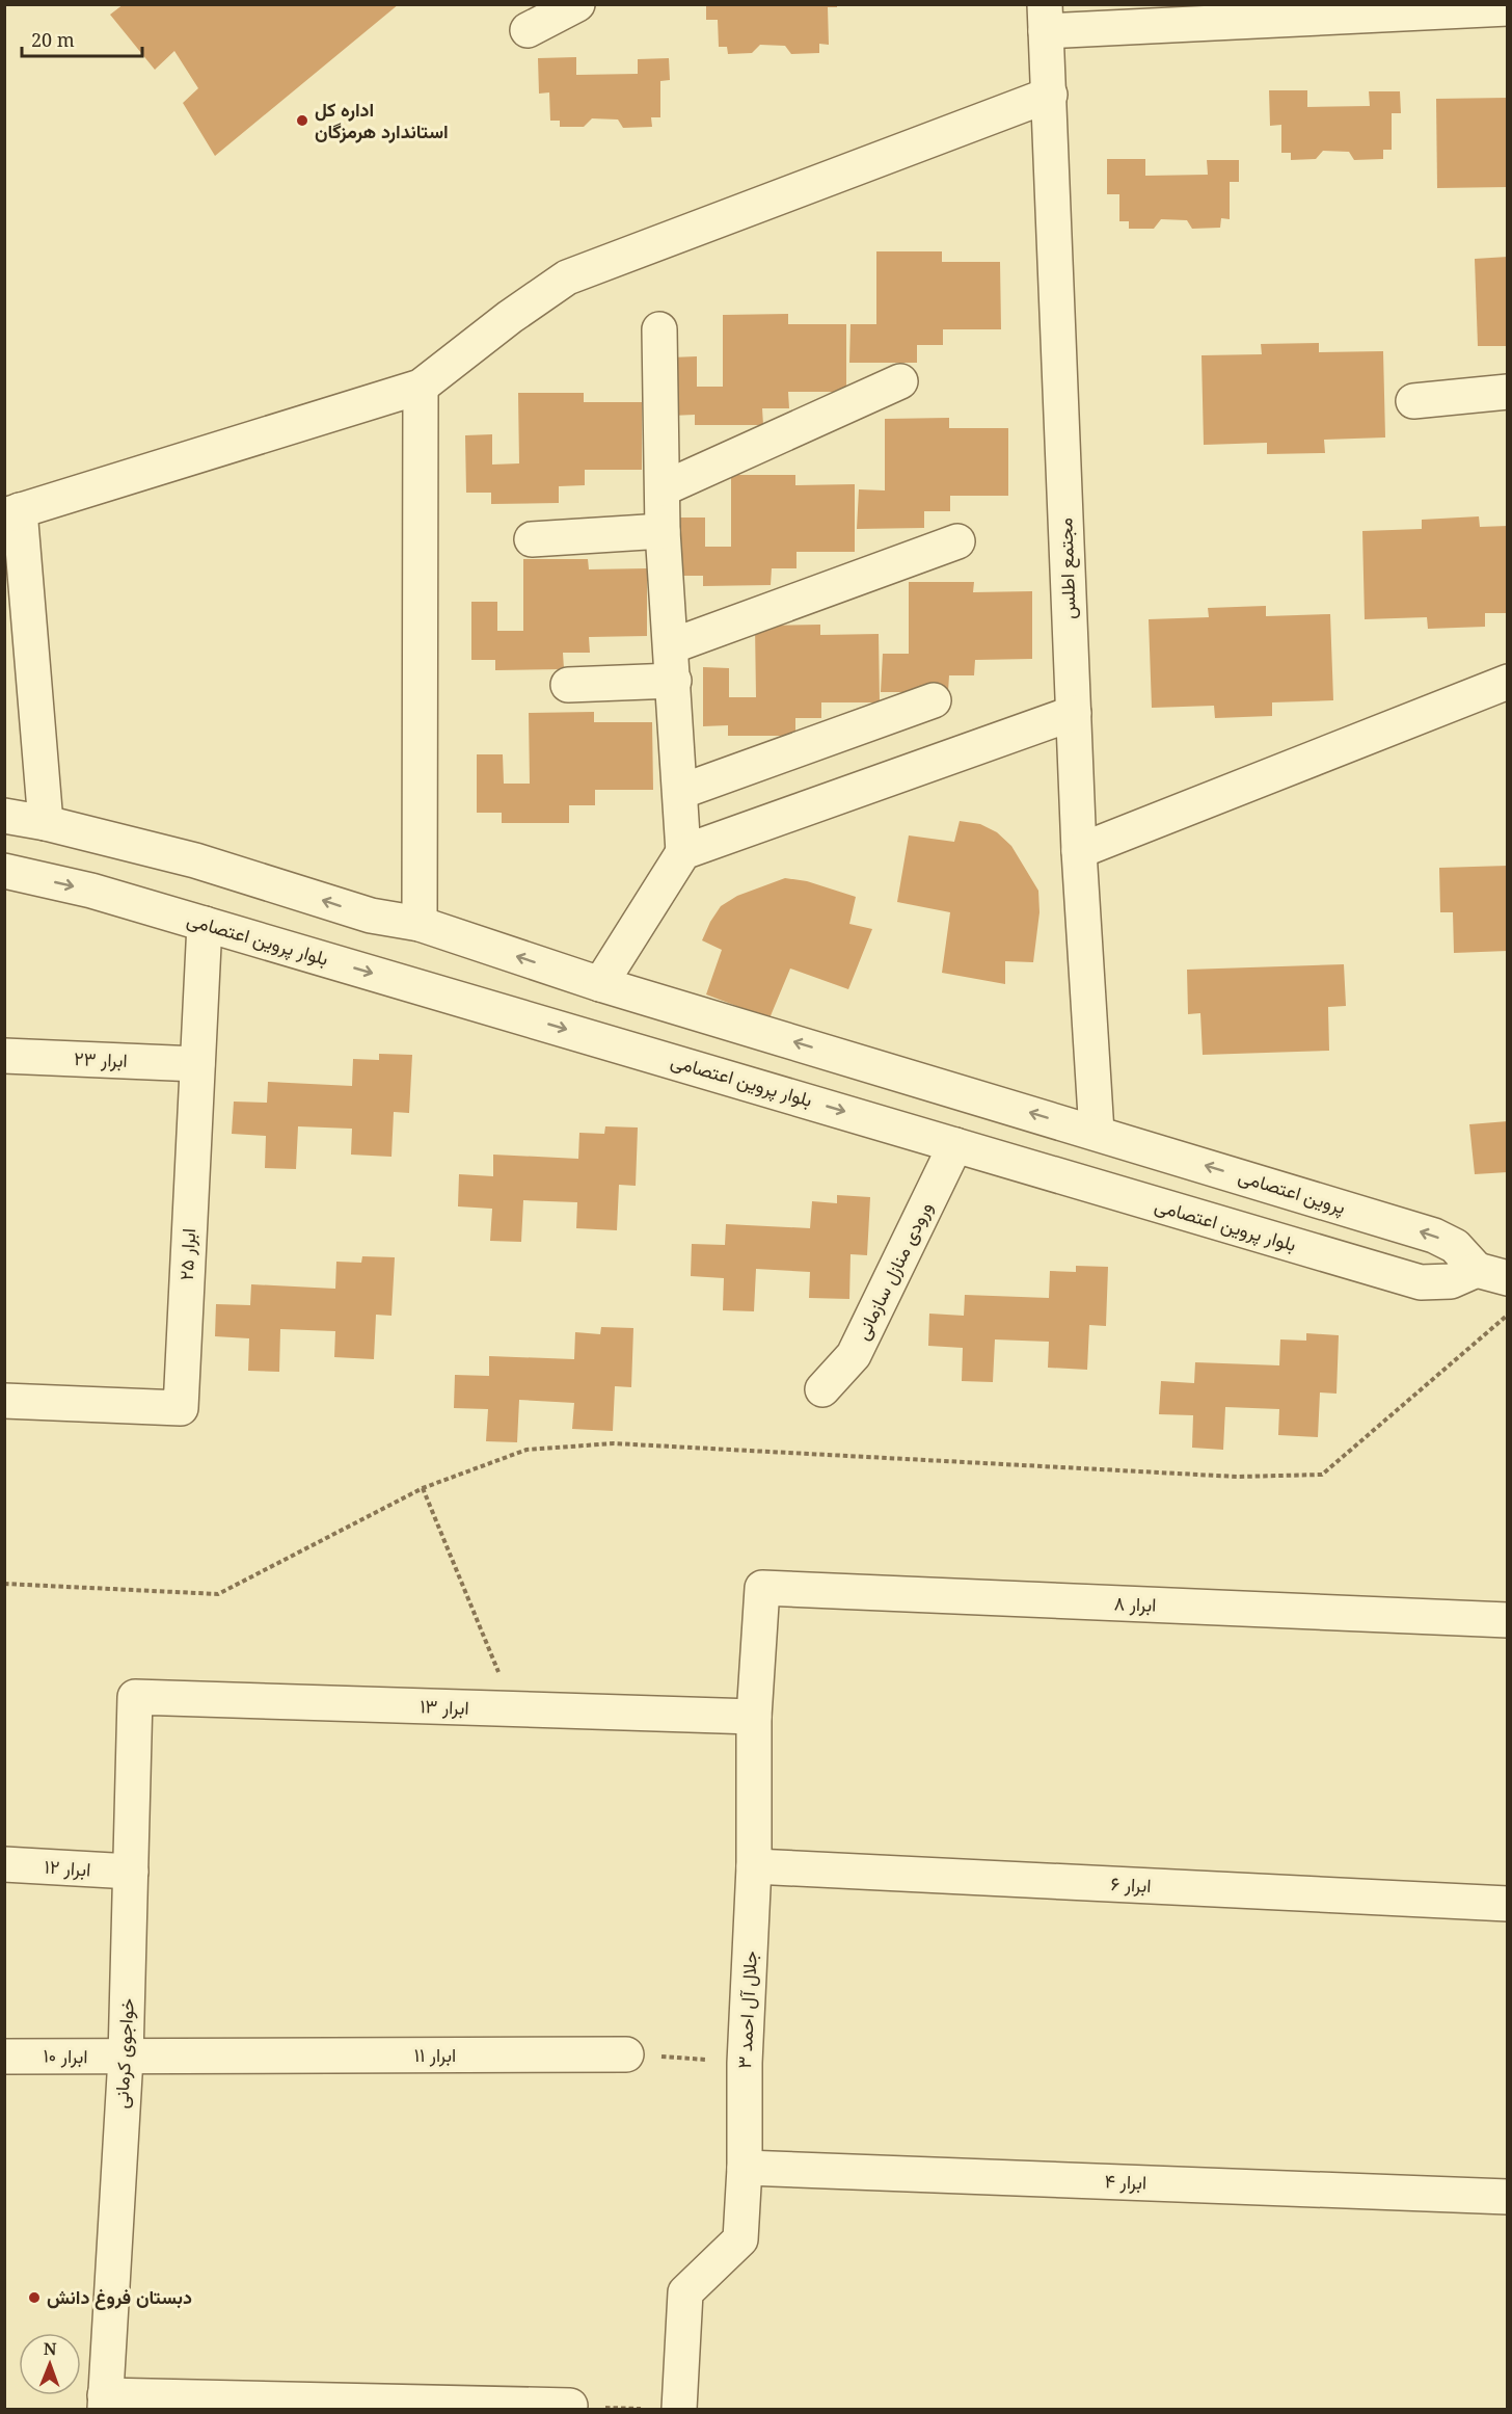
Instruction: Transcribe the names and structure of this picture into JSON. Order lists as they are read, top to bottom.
{
  "streets": {
    "street": [
      "مجتمع اطلس",
      "بلوار پروین اعتصامی",
      "ابرار ۲۳",
      "پروین اعتصامی",
      "ابرار ۲۵",
      "ورودی منازل سازمانی",
      "ابرار ۸",
      "ابرار ۱۳",
      "ابرار ۱۲",
      "ابرار ۶",
      "جلال آل احمد ۳",
      "خواجوی کرمانی",
      "ابرار ۱۱",
      "ابرار ۱۰",
      "ابرار ۴"
    ]
  },
  "crossings": [
    ["مجتمع اطلس", "پروین اعتصامی"],
    ["بلوار پروین اعتصامی", "پروین اعتصامی"],
    ["بلوار پروین اعتصامی", "ابرار ۲۵"],
    ["بلوار پروین اعتصامی", "ورودی منازل سازمانی"],
    ["ابرار ۲۳", "ابرار ۲۵"],
    ["ابرار ۸", "جلال آل احمد ۳"],
    ["ابرار ۱۳", "جلال آل احمد ۳"],
    ["ابرار ۱۳", "خواجوی کرمانی"],
    ["ابرار ۱۲", "خواجوی کرمانی"],
    ["ابرار ۶", "جلال آل احمد ۳"],
    ["جلال آل احمد ۳", "ابرار ۴"],
    ["خواجوی کرمانی", "ابرار ۱۱"],
    ["خواجوی کرمانی", "ابرار ۱۰"],
    ["ابرار ۱۱", "ابرار ۱۰"]
  ],
  "one_way": ["پروین اعتصامی"],
  "places": ["اداره کل استاندارد هرمزگان", "دبستان فروغ دانش"],
  "scale_bar": "20 m",
  "north": "top"
}
